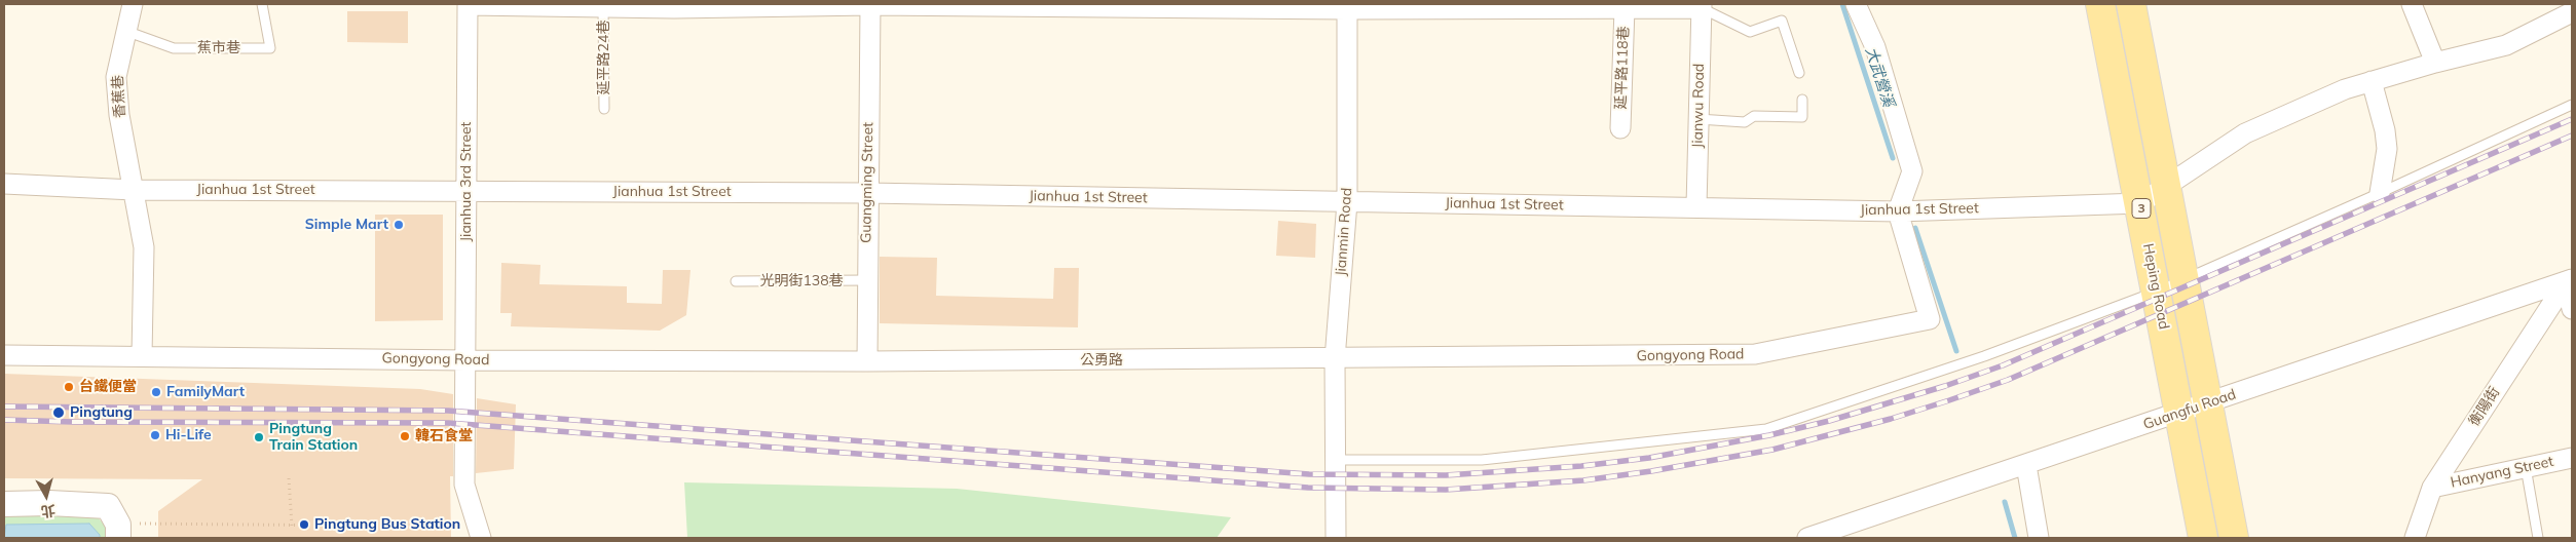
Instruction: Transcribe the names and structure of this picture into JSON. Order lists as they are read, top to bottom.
{
  "streets": {
    "main road": ["3", "Heping Road"],
    "street": [
      "延平路118巷",
      "香蕉巷",
      "Jianwu Road",
      "Jianhua 3rd Street",
      "Guangming Street",
      "Jianhua 1st Street",
      "Jianmin Road",
      "Gongyong Road",
      "公勇路",
      "衡陽街",
      "Guangfu Road",
      "Hanyang Street"
    ],
    "lane": ["蕉市巷", "延平路24巷", "光明街138巷"]
  },
  "crossings": [
    ["蕉市巷", "香蕉巷"],
    ["香蕉巷", "Jianhua 1st Street"],
    ["香蕉巷", "Gongyong Road"],
    ["Jianwu Road", "Jianhua 1st Street"],
    ["Jianhua 3rd Street", "Jianhua 1st Street"],
    ["Jianhua 3rd Street", "Gongyong Road"],
    ["Guangming Street", "Jianhua 1st Street"],
    ["Guangming Street", "光明街138巷"],
    ["Guangming Street", "Gongyong Road"],
    ["Guangming Street", "公勇路"],
    ["Jianhua 1st Street", "3"],
    ["Jianhua 1st Street", "Jianmin Road"],
    ["Jianhua 1st Street", "Heping Road"],
    ["Jianhua 1st Street", "Gongyong Road"],
    ["3", "Guangfu Road"],
    ["Jianmin Road", "Gongyong Road"],
    ["Jianmin Road", "公勇路"],
    ["Heping Road", "Guangfu Road"],
    ["Gongyong Road", "公勇路"],
    ["衡陽街", "Guangfu Road"],
    ["衡陽街", "Hanyang Street"]
  ],
  "water": ["大武營溪"],
  "places": [
    "Simple Mart",
    "台鐵便當",
    "FamilyMart",
    "Pingtung",
    "Hi-Life",
    "韓石食堂",
    "Pingtung Train Station",
    "Pingtung Bus Station"
  ],
  "north": "bottom"
}
